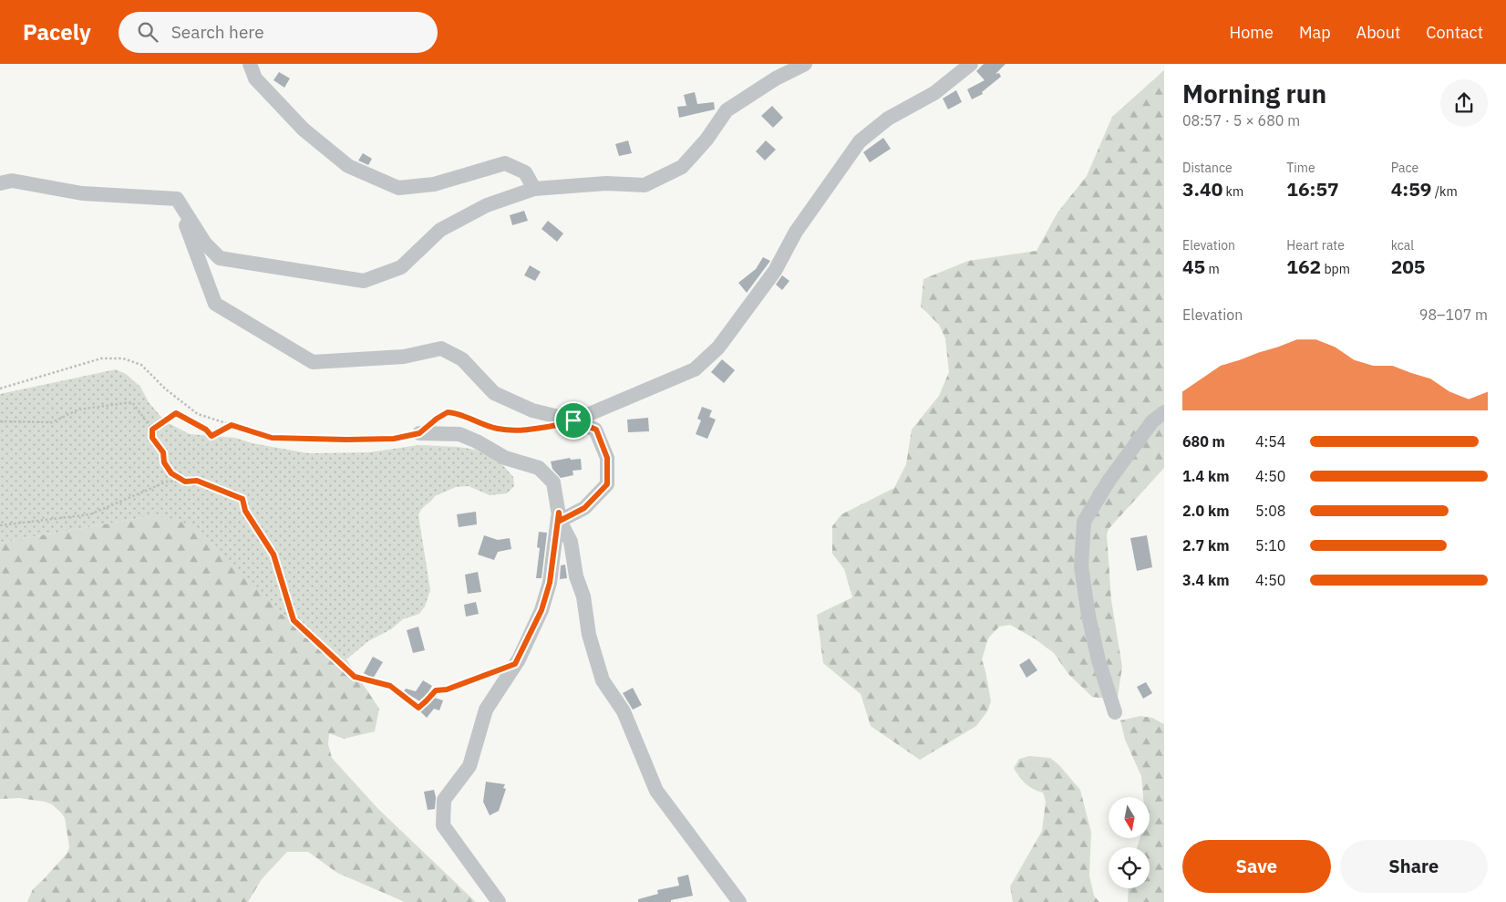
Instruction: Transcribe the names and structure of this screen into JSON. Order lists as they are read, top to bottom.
{
  "north": "bottom",
  "page": {
    "header": "Pacely",
    "search": "Search here",
    "nav": [
      "Home",
      "Map",
      "About",
      "Contact"
    ],
    "heading": ["Morning run", "08:57 · 5 × 680 m"],
    "stats": [
      ["Distance", "3.40 km"],
      ["Time", "16:57"],
      ["Pace", "4:59 /km"],
      ["Elevation", "45 m"],
      ["Heart rate", "162 bpm"],
      ["kcal", "205"]
    ],
    "chart": ["Elevation", "98–107 m"],
    "list": [
      {
        "name": "680 m",
        "note": "4:54"
      },
      {
        "name": "1.4 km",
        "note": "4:50"
      },
      {
        "name": "2.0 km",
        "note": "5:08"
      },
      {
        "name": "2.7 km",
        "note": "5:10"
      },
      {
        "name": "3.4 km",
        "note": "4:50"
      }
    ],
    "buttons": ["Save", "Share"]
  }
}
